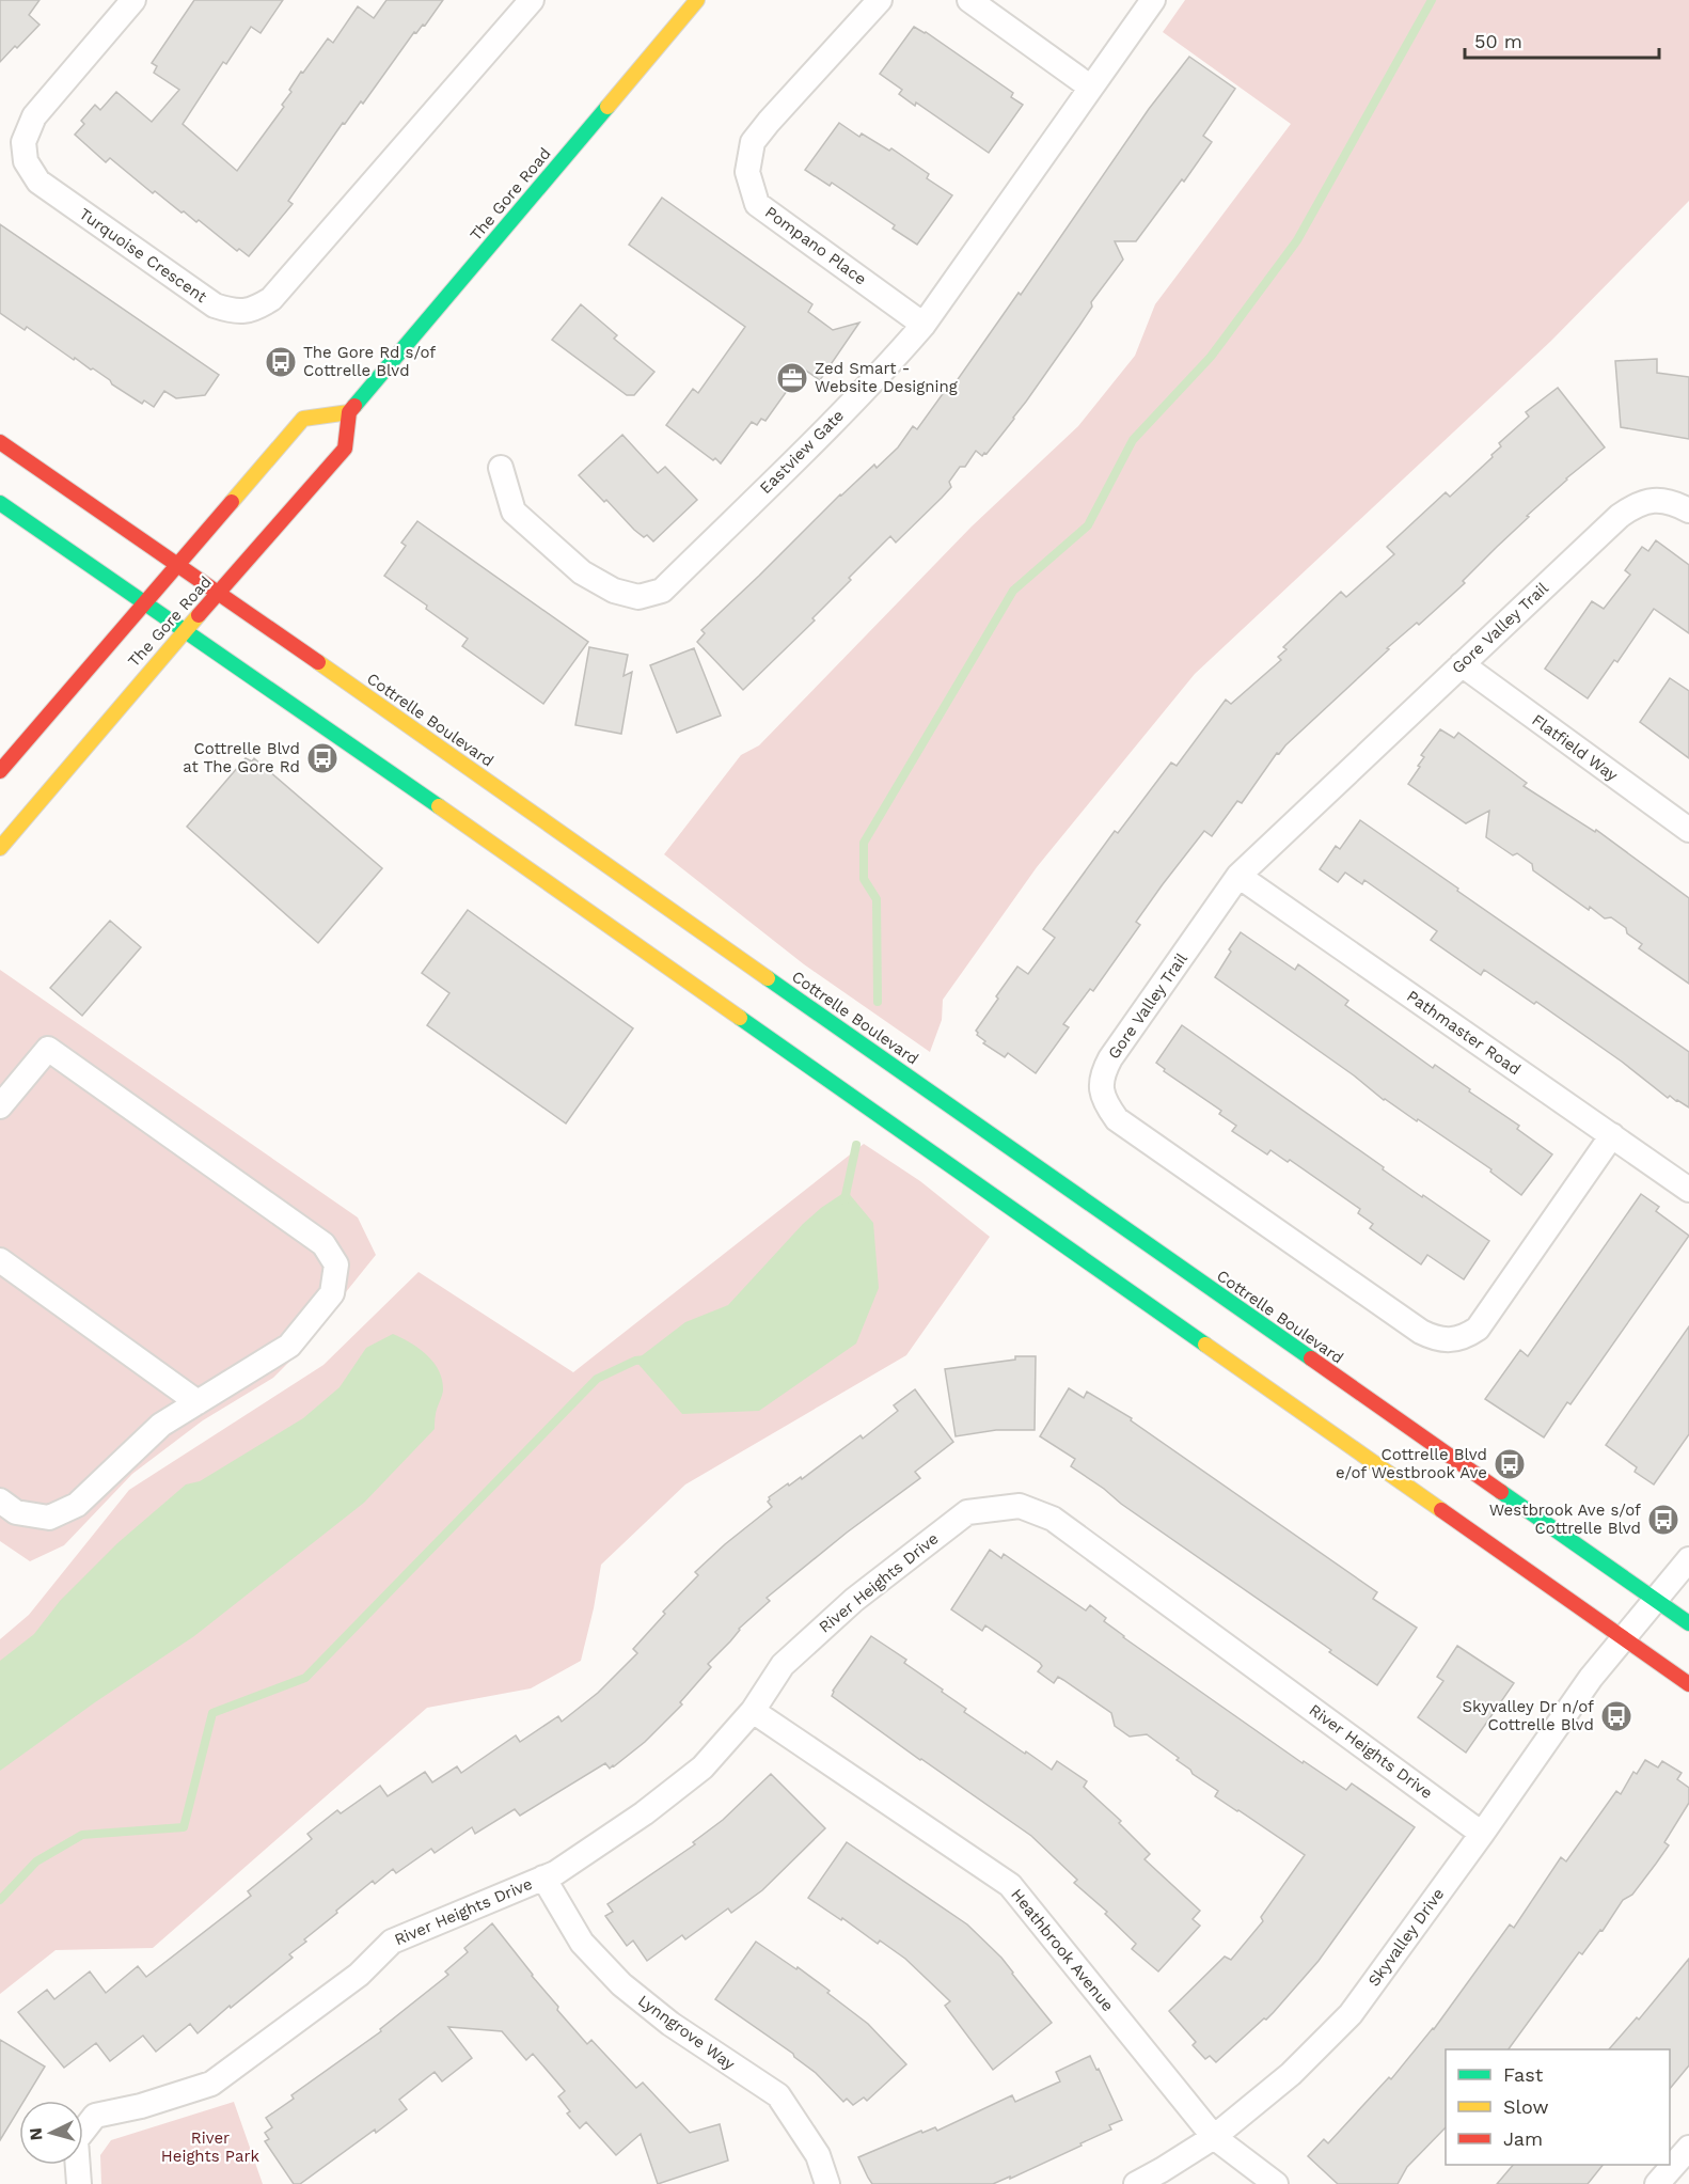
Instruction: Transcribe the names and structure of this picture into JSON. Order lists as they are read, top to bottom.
{
  "streets": {
    "main road": ["The Gore Road", "Cottrelle Boulevard"],
    "street": [
      "Pompano Place",
      "Turquoise Crescent",
      "Eastview Gate",
      "Gore Valley Trail",
      "Flatfield Way",
      "Pathmaster Road",
      "River Heights Drive",
      "Skyvalley Drive",
      "Heathbrook Avenue",
      "Lynngrove Way"
    ]
  },
  "crossings": [
    ["The Gore Road", "Cottrelle Boulevard"],
    ["Pompano Place", "Eastview Gate"],
    ["Gore Valley Trail", "Flatfield Way"],
    ["Gore Valley Trail", "Pathmaster Road"],
    ["Cottrelle Boulevard", "Skyvalley Drive"],
    ["River Heights Drive", "Skyvalley Drive"],
    ["River Heights Drive", "Heathbrook Avenue"],
    ["River Heights Drive", "Lynngrove Way"],
    ["Skyvalley Drive", "Heathbrook Avenue"]
  ],
  "parks": ["River Heights Park"],
  "places": {
    "bus stop": [
      "The Gore Rd s/of Cottrelle Blvd",
      "Cottrelle Blvd at The Gore Rd",
      "Cottrelle Blvd e/of Westbrook Ave",
      "Westbrook Ave s/of Cottrelle Blvd",
      "Skyvalley Dr n/of Cottrelle Blvd"
    ],
    "office": ["Zed Smart - Website Designing"]
  },
  "legend": ["Fast", "Slow", "Jam"],
  "scale_bar": "50 m",
  "north": "left"
}
